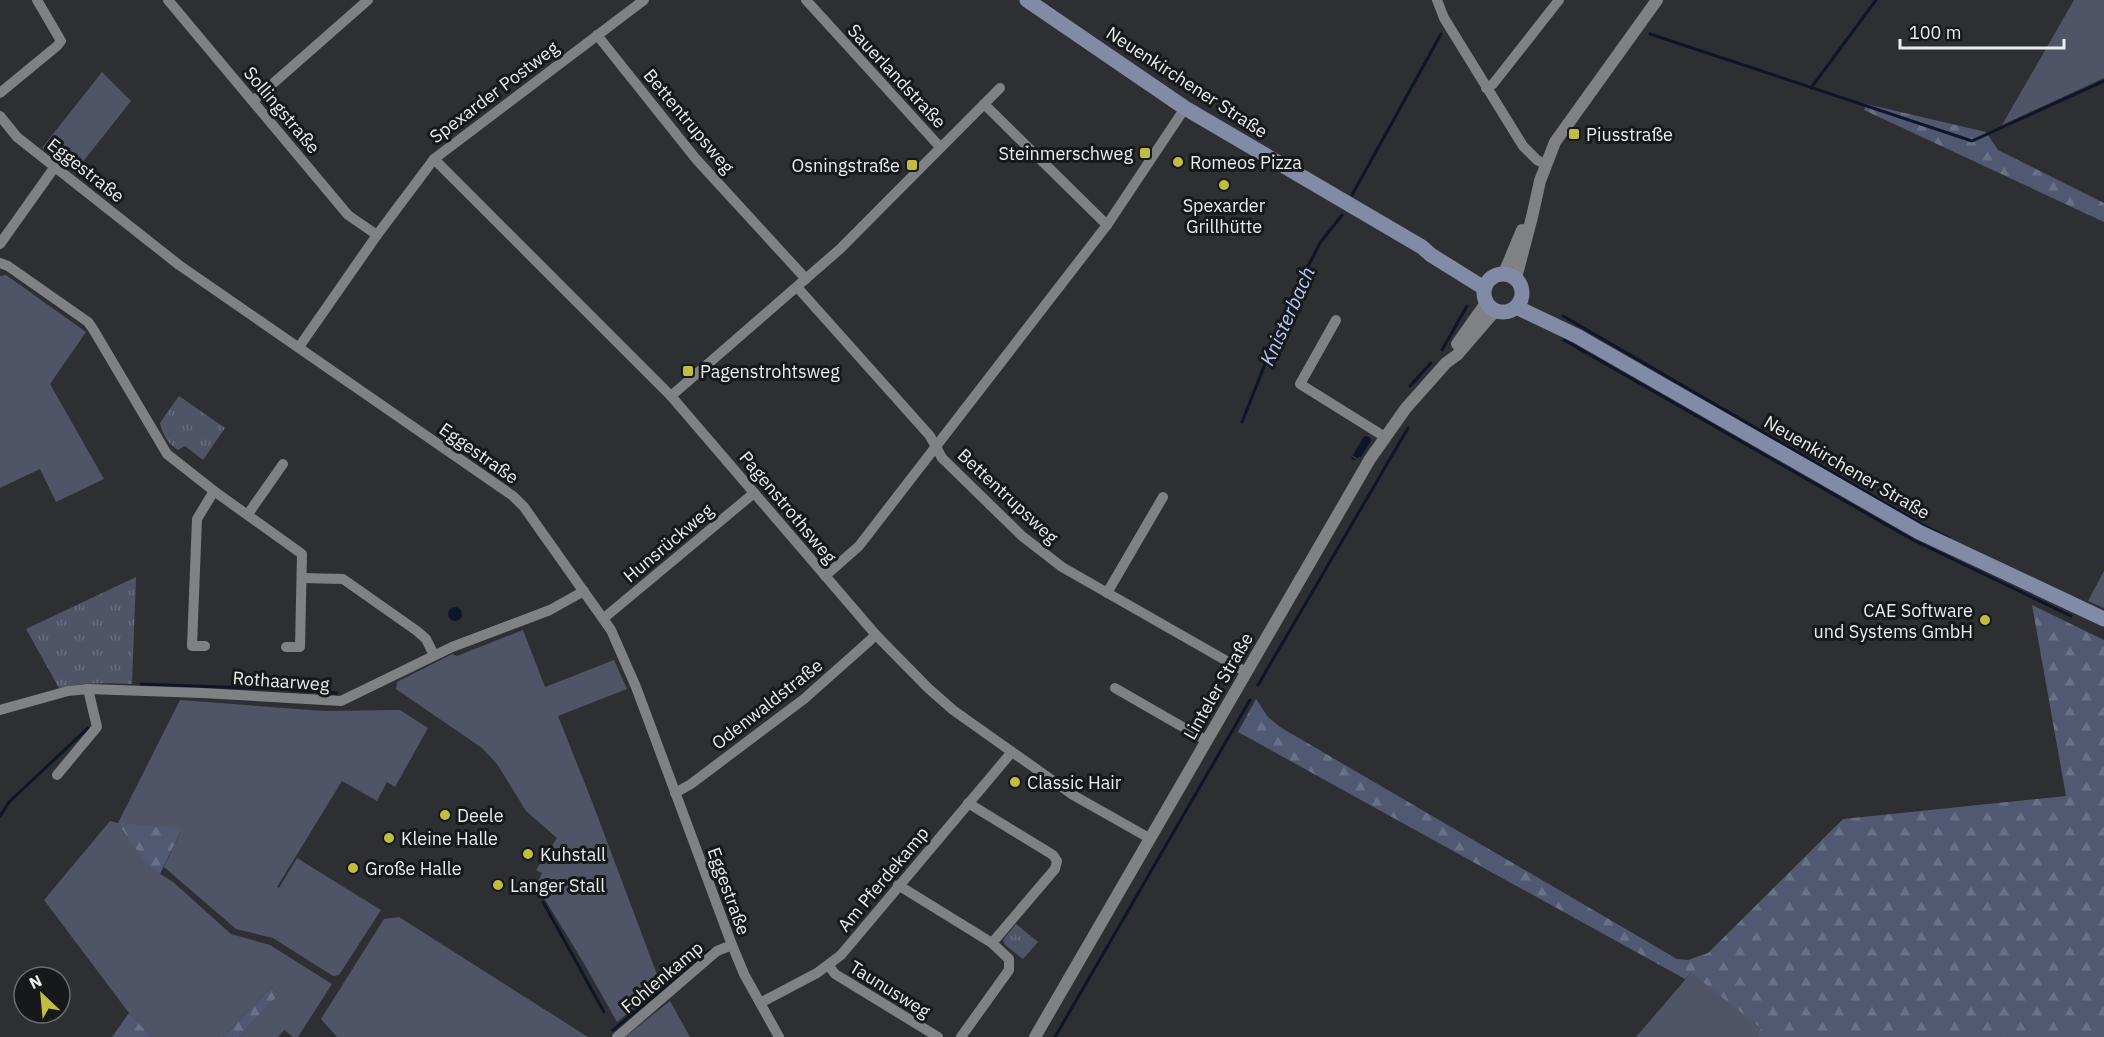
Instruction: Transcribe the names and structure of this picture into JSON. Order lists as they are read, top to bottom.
{
  "streets": {
    "main road": ["Neuenkirchener Straße"],
    "street": [
      "Sauerlandstraße",
      "Spexarder Postweg",
      "Sollingstraße",
      "Bettentrupsweg",
      "Eggestraße",
      "Pagenstrothsweg",
      "Hunsrückweg",
      "Rothaarweg",
      "Linteler Straße",
      "Odenwaldstraße",
      "Am Pferdekamp",
      "Fohlenkamp",
      "Taunusweg"
    ]
  },
  "crossings": [
    ["Neuenkirchener Straße", "Linteler Straße"],
    ["Spexarder Postweg", "Sollingstraße"],
    ["Spexarder Postweg", "Bettentrupsweg"],
    ["Spexarder Postweg", "Eggestraße"],
    ["Spexarder Postweg", "Pagenstrothsweg"],
    ["Bettentrupsweg", "Linteler Straße"],
    ["Eggestraße", "Hunsrückweg"],
    ["Eggestraße", "Rothaarweg"],
    ["Eggestraße", "Odenwaldstraße"],
    ["Eggestraße", "Am Pferdekamp"],
    ["Eggestraße", "Fohlenkamp"],
    ["Pagenstrothsweg", "Hunsrückweg"],
    ["Pagenstrothsweg", "Linteler Straße"],
    ["Pagenstrothsweg", "Odenwaldstraße"],
    ["Pagenstrothsweg", "Am Pferdekamp"],
    ["Am Pferdekamp", "Taunusweg"]
  ],
  "water": ["Knisterbach"],
  "places": {
    "transit": [
      "Piusstraße",
      "Steinmerschweg",
      "Osningstraße",
      "Pagenstrohtsweg"
    ],
    "other": [
      "Romeos Pizza",
      "Spexarder Grillhütte",
      "CAE Software und Systems GmbH",
      "Classic Hair",
      "Deele",
      "Kleine Halle",
      "Kuhstall",
      "Große Halle",
      "Langer Stall"
    ]
  },
  "scale_bar": "100 m",
  "north": "top left"
}
